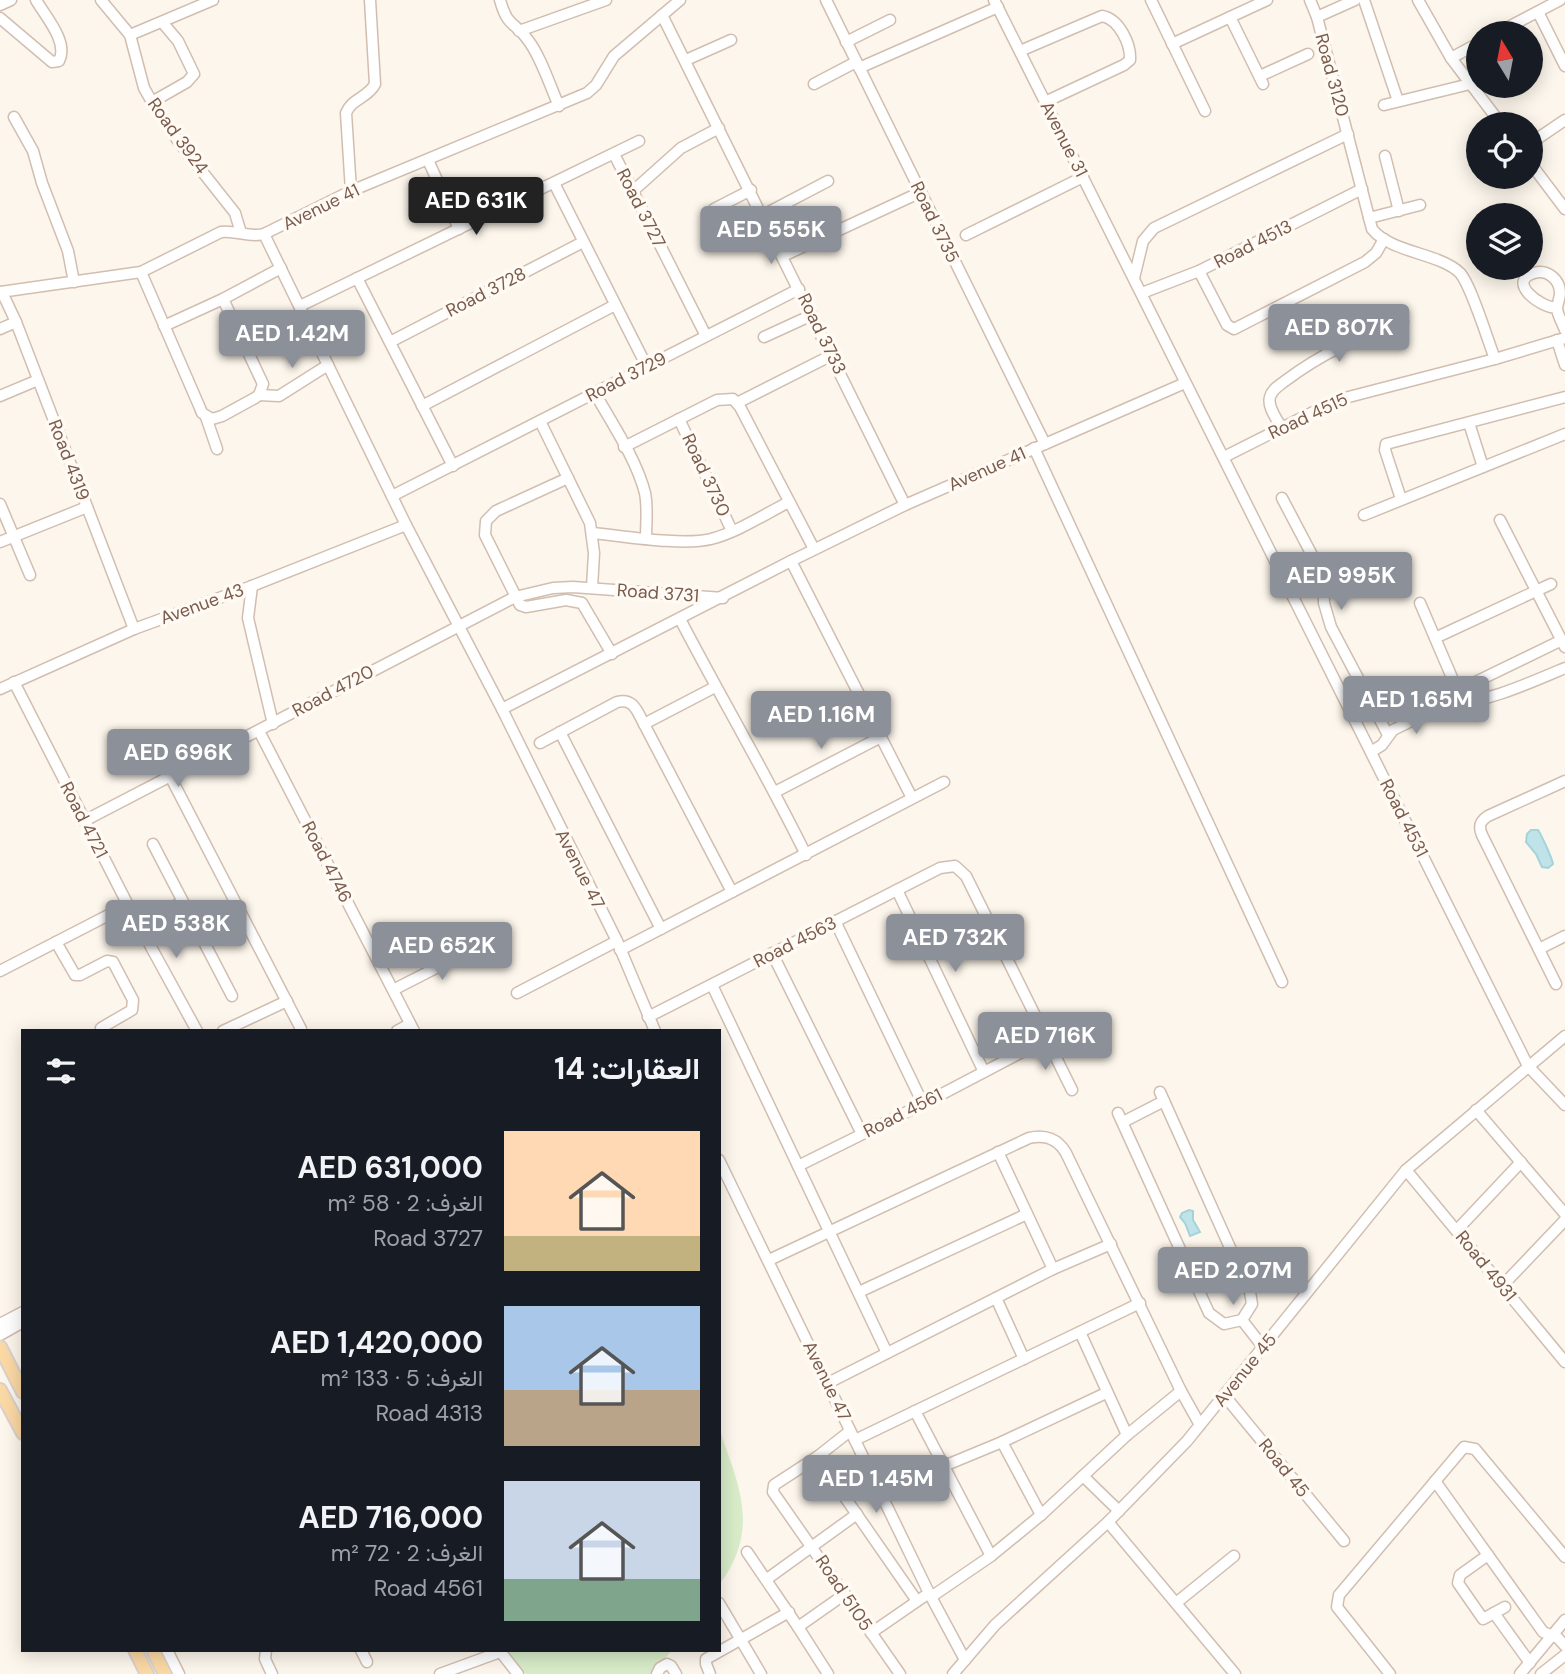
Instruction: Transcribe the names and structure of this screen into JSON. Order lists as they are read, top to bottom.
{
  "streets": {
    "street": [
      "Road 3120",
      "Road 3924",
      "Avenue 31",
      "Avenue 41",
      "Road 3727",
      "Road 3735",
      "Road 4513",
      "Road 3728",
      "Road 3733",
      "Road 3729",
      "Road 4515",
      "Road 4319",
      "Road 3730",
      "Road 3731",
      "Avenue 43",
      "Road 4720",
      "Road 4531",
      "Road 4721",
      "Road 4746",
      "Avenue 47",
      "Road 4563",
      "Road 4561",
      "Road 4931",
      "Avenue 45",
      "Road 45",
      "Road 5105"
    ]
  },
  "crossings": [
    ["Road 3120", "Road 4513"],
    ["Road 3924", "Avenue 41"],
    ["Avenue 31", "Avenue 41"],
    ["Avenue 31", "Road 4513"],
    ["Avenue 31", "Road 4531"],
    ["Avenue 41", "Road 3735"],
    ["Avenue 41", "Road 3733"],
    ["Avenue 41", "Road 4319"],
    ["Avenue 41", "Road 3731"],
    ["Avenue 41", "Road 4531"],
    ["Avenue 41", "Avenue 47"],
    ["Road 3727", "Road 3729"],
    ["Road 3733", "Road 3729"],
    ["Road 3729", "Road 3731"],
    ["Road 4515", "Road 4531"],
    ["Road 4319", "Avenue 43"],
    ["Road 3730", "Road 3731"],
    ["Road 3731", "Road 4720"],
    ["Avenue 43", "Road 4721"],
    ["Road 4720", "Road 4721"],
    ["Road 4720", "Road 4746"],
    ["Road 4531", "Avenue 45"],
    ["Avenue 47", "Road 4563"],
    ["Avenue 47", "Avenue 45"],
    ["Road 4563", "Road 4561"],
    ["Road 4931", "Avenue 45"],
    ["Avenue 45", "Road 45"]
  ],
  "north": "top",
  "page": {
    "price": [
      "AED 631K",
      "AED 555K",
      "AED 807K",
      "AED 1.42M",
      "AED 995K",
      "AED 1.65M",
      "AED 1.16M",
      "AED 696K",
      "AED 538K",
      "AED 732K",
      "AED 652K",
      "AED 716K",
      "AED 2.07M",
      "AED 1.45M"
    ],
    "heading": "العقارات: 14",
    "list": [
      {
        "name": "AED 631,000",
        "note": "الغرف: 2 · 58 m² · Road 3727"
      },
      {
        "name": "AED 1,420,000",
        "note": "الغرف: 5 · 133 m² · Road 4313"
      },
      {
        "name": "AED 716,000",
        "note": "الغرف: 2 · 72 m² · Road 4561"
      }
    ]
  }
}
